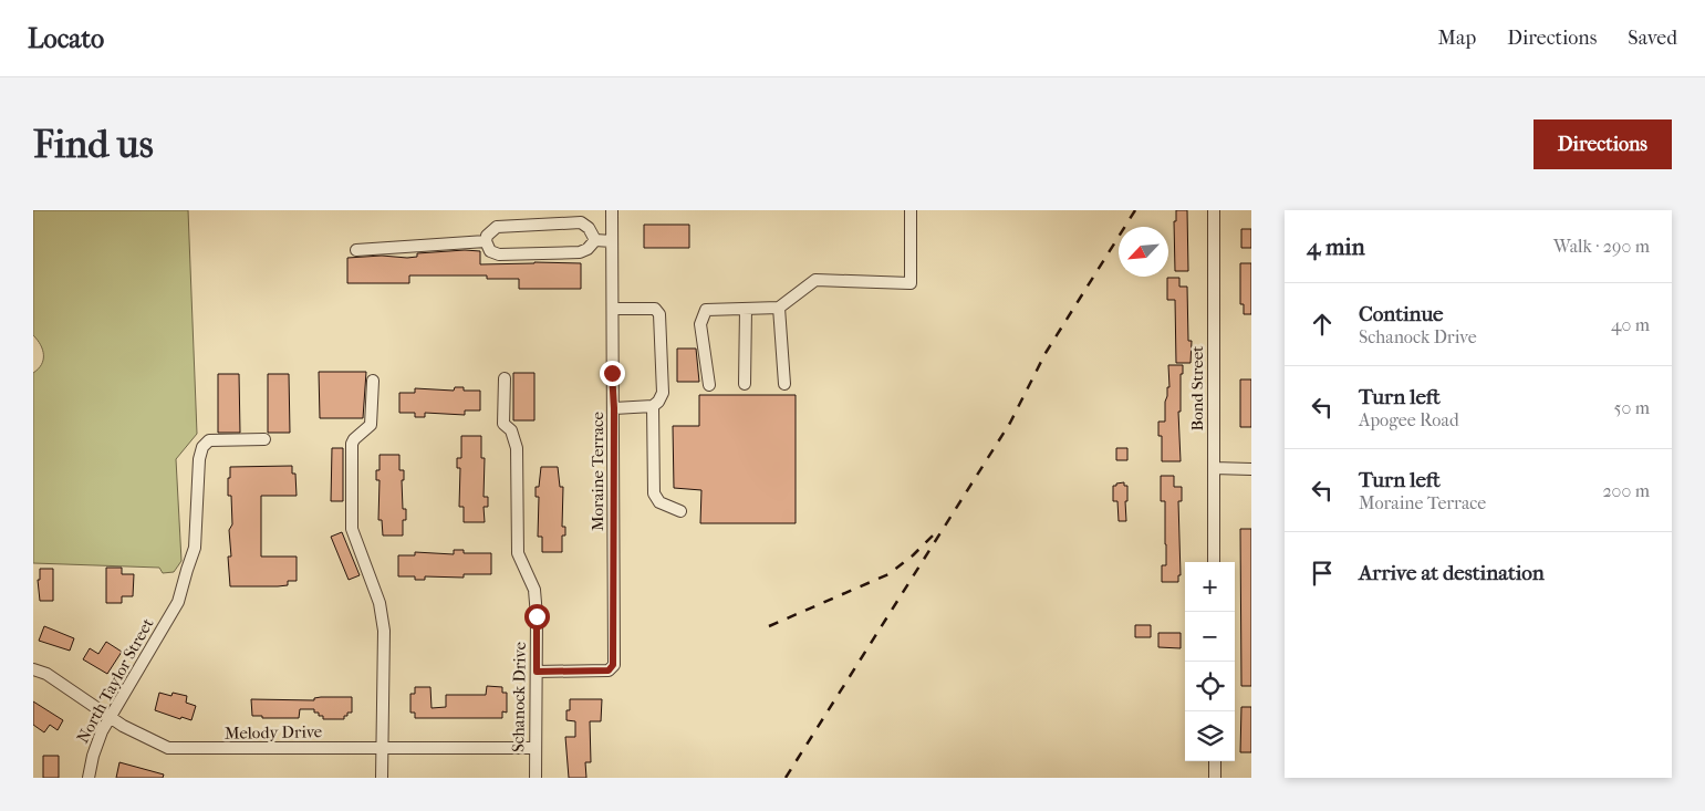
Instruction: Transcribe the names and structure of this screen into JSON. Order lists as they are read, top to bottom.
{
  "streets": {
    "street": [
      "Bond Street",
      "Moraine Terrace",
      "North Taylor Street",
      "Schanock Drive",
      "Melody Drive"
    ]
  },
  "crossings": [
    ["Moraine Terrace", "Schanock Drive"],
    ["North Taylor Street", "Melody Drive"],
    ["Schanock Drive", "Melody Drive"]
  ],
  "north": "bottom left",
  "page": {
    "header": "Locato",
    "nav": ["Map", "Directions", "Saved"],
    "buttons": "Directions",
    "title": "Find us",
    "heading": ["4 min", "Walk · 290 m"],
    "list": [
      ["Continue", "Schanock Drive", "40 m"],
      ["Turn left", "Apogee Road", "50 m"],
      ["Turn left", "Moraine Terrace", "200 m"],
      "Arrive at destination"
    ],
    "map_buttons": ["+", "−"]
  }
}
